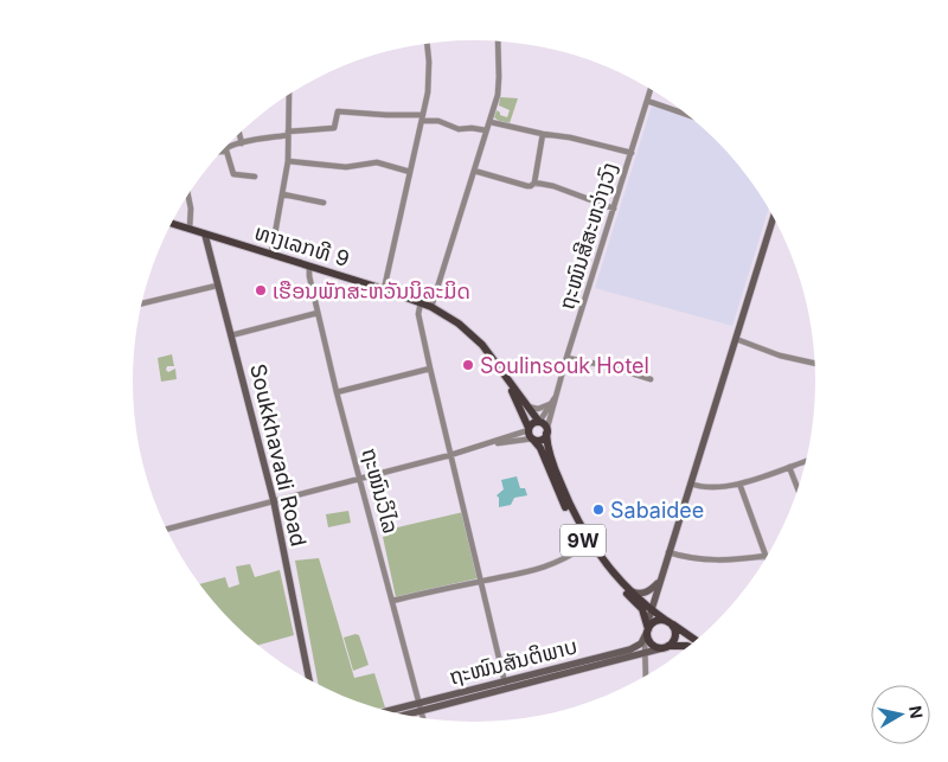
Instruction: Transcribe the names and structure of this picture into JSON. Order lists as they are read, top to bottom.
{
  "streets": {
    "main road": ["ທາງເລກທີ 9", "9W"],
    "street": [
      "ຖະໜົນສີສະຫວ່າງວົງ",
      "Soukkhavadi Road",
      "ຖະໜົນວິໄລ",
      "ຖະໜົນສັນຕິພາບ"
    ]
  },
  "crossings": [
    ["ຖະໜົນສີສະຫວ່າງວົງ", "ທາງເລກທີ 9"],
    ["ຖະໜົນສີສະຫວ່າງວົງ", "9W"],
    ["ທາງເລກທີ 9", "Soukkhavadi Road"],
    ["ທາງເລກທີ 9", "ຖະໜົນວິໄລ"],
    ["ທາງເລກທີ 9", "9W"],
    ["ຖະໜົນວິໄລ", "ຖະໜົນສັນຕິພາບ"],
    ["9W", "ຖະໜົນສັນຕິພາບ"]
  ],
  "places": ["ເຮືອນພັກສະຫວັນນິລະມິດ", "Soulinsouk Hotel", "Sabaidee"],
  "north": "right"
}
